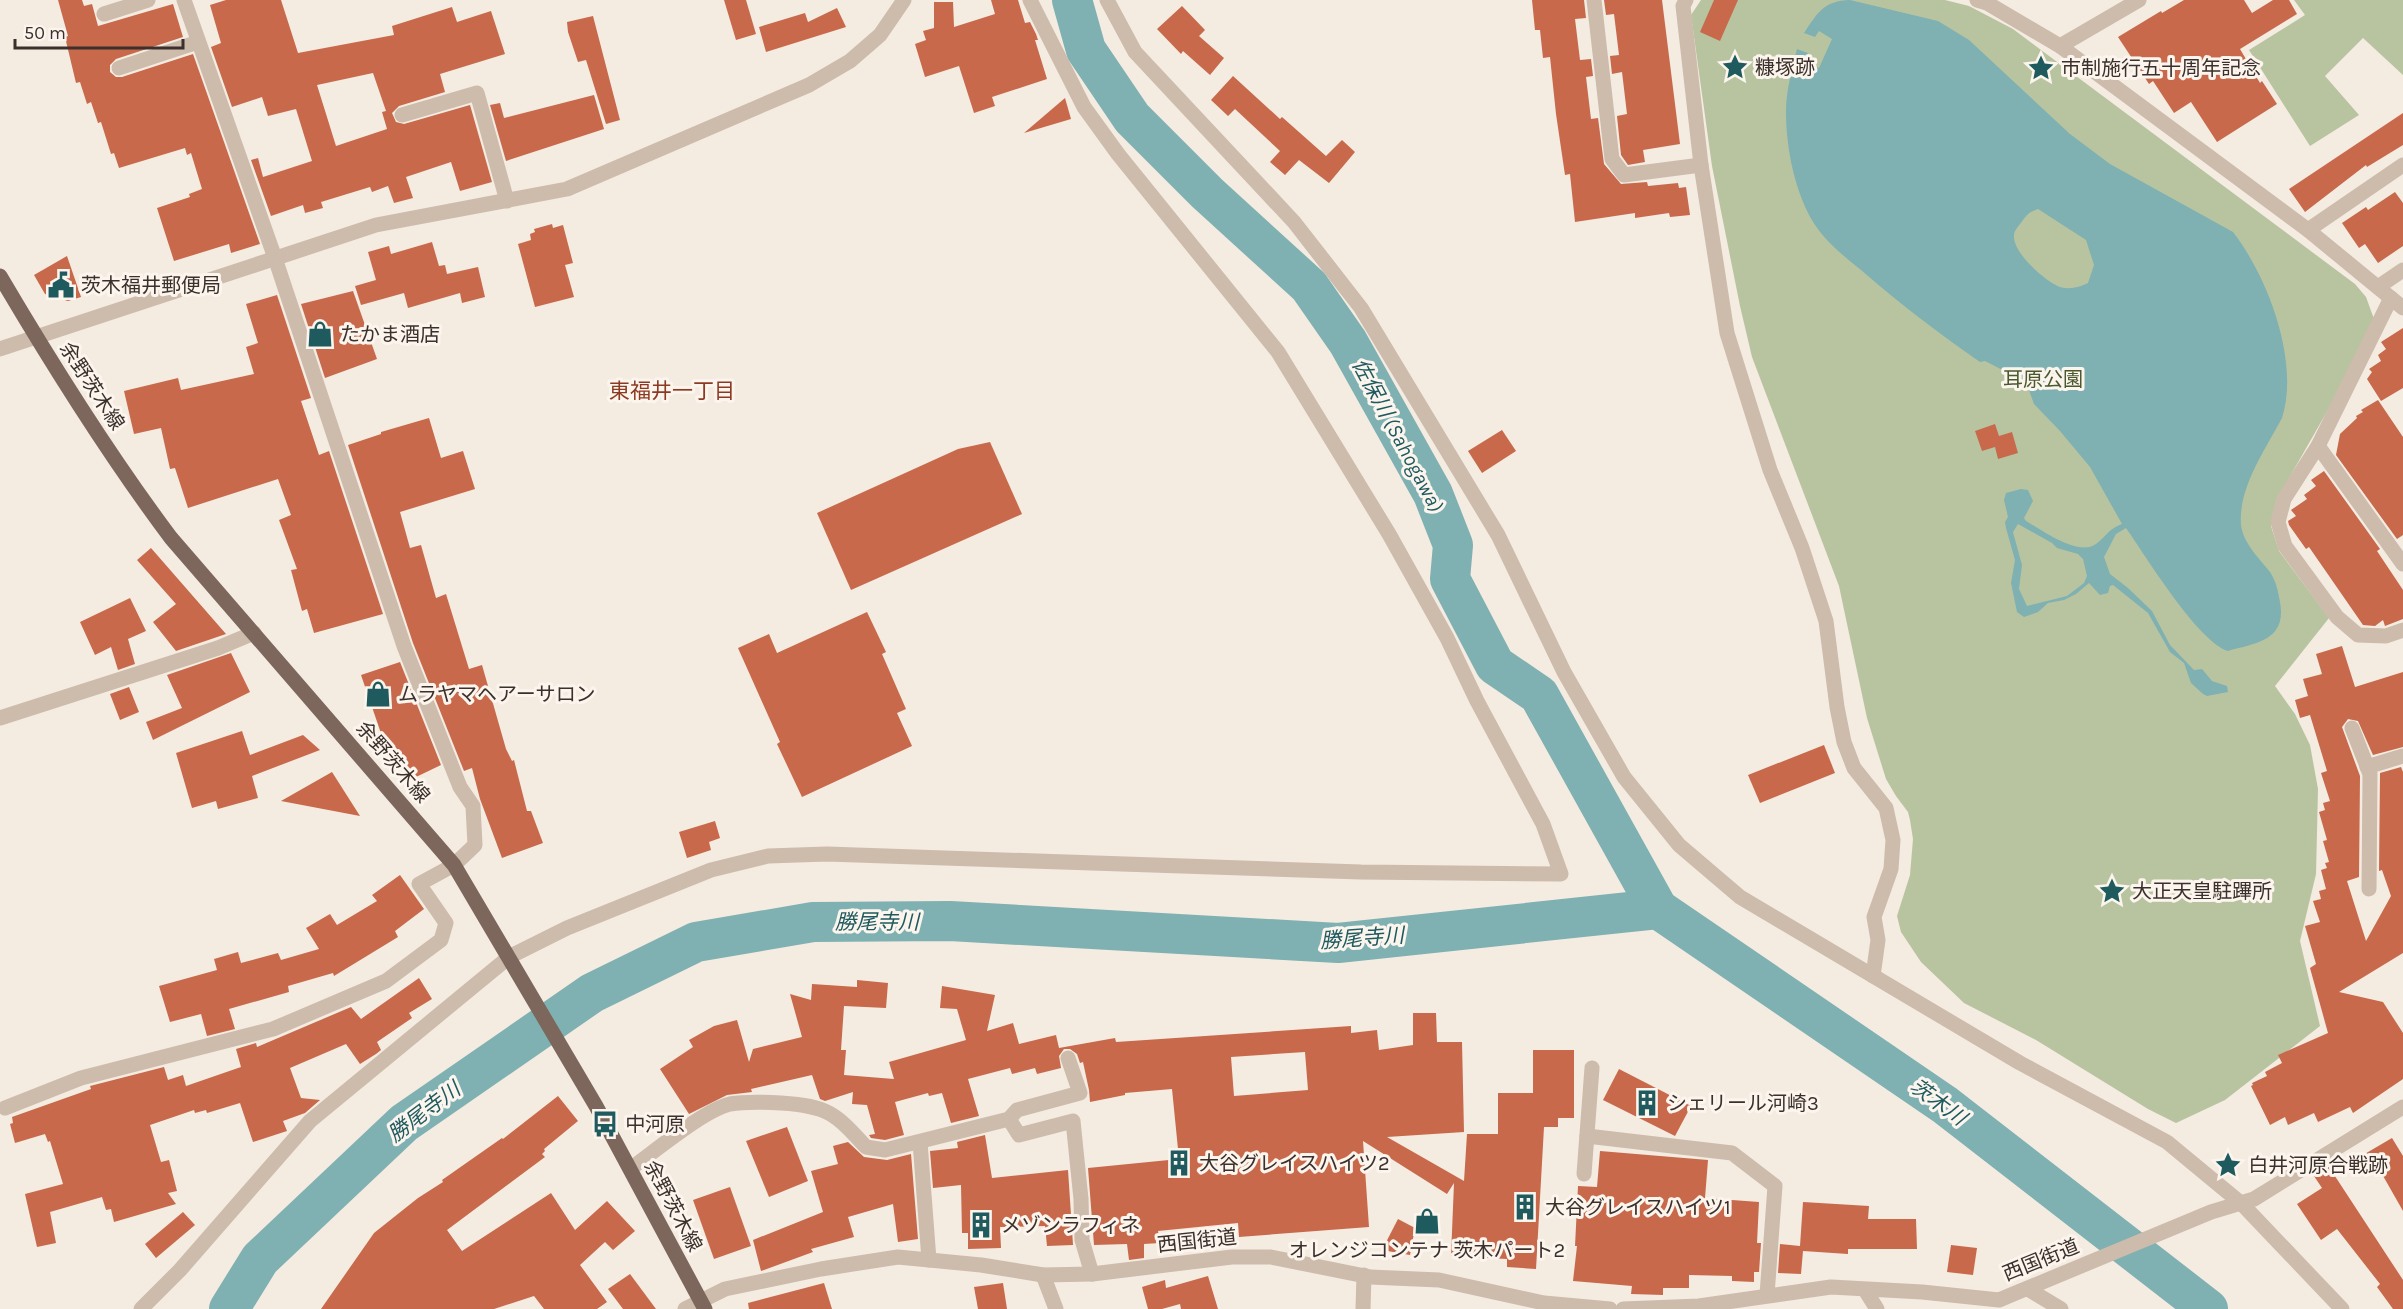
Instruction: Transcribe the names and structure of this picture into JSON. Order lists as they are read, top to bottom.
{
  "streets": {
    "main road": ["余野茨木線"],
    "street": ["西国街道"]
  },
  "crossings": [
    ["余野茨木線", "西国街道"]
  ],
  "districts": ["東福井一丁目"],
  "water": ["佐保川 (Sahogawa)", "勝尾寺川", "茨木川"],
  "parks": ["耳原公園"],
  "places": {
    "place": [
      "糠塚跡",
      "市制施行五十周年記念",
      "大正天皇駐蹕所",
      "白井河原合戦跡"
    ],
    "public building": ["茨木福井郵便局"],
    "shop": ["たかま酒店", "ムラヤマヘアーサロン", "オレンジコンテナ 茨木パート2"],
    "building": [
      "シェリール河崎3",
      "大谷グレイスハイツ2",
      "大谷グレイスハイツ1",
      "メゾンラフィネ"
    ],
    "bus stop": ["中河原"]
  },
  "scale_bar": "50 m"
}
